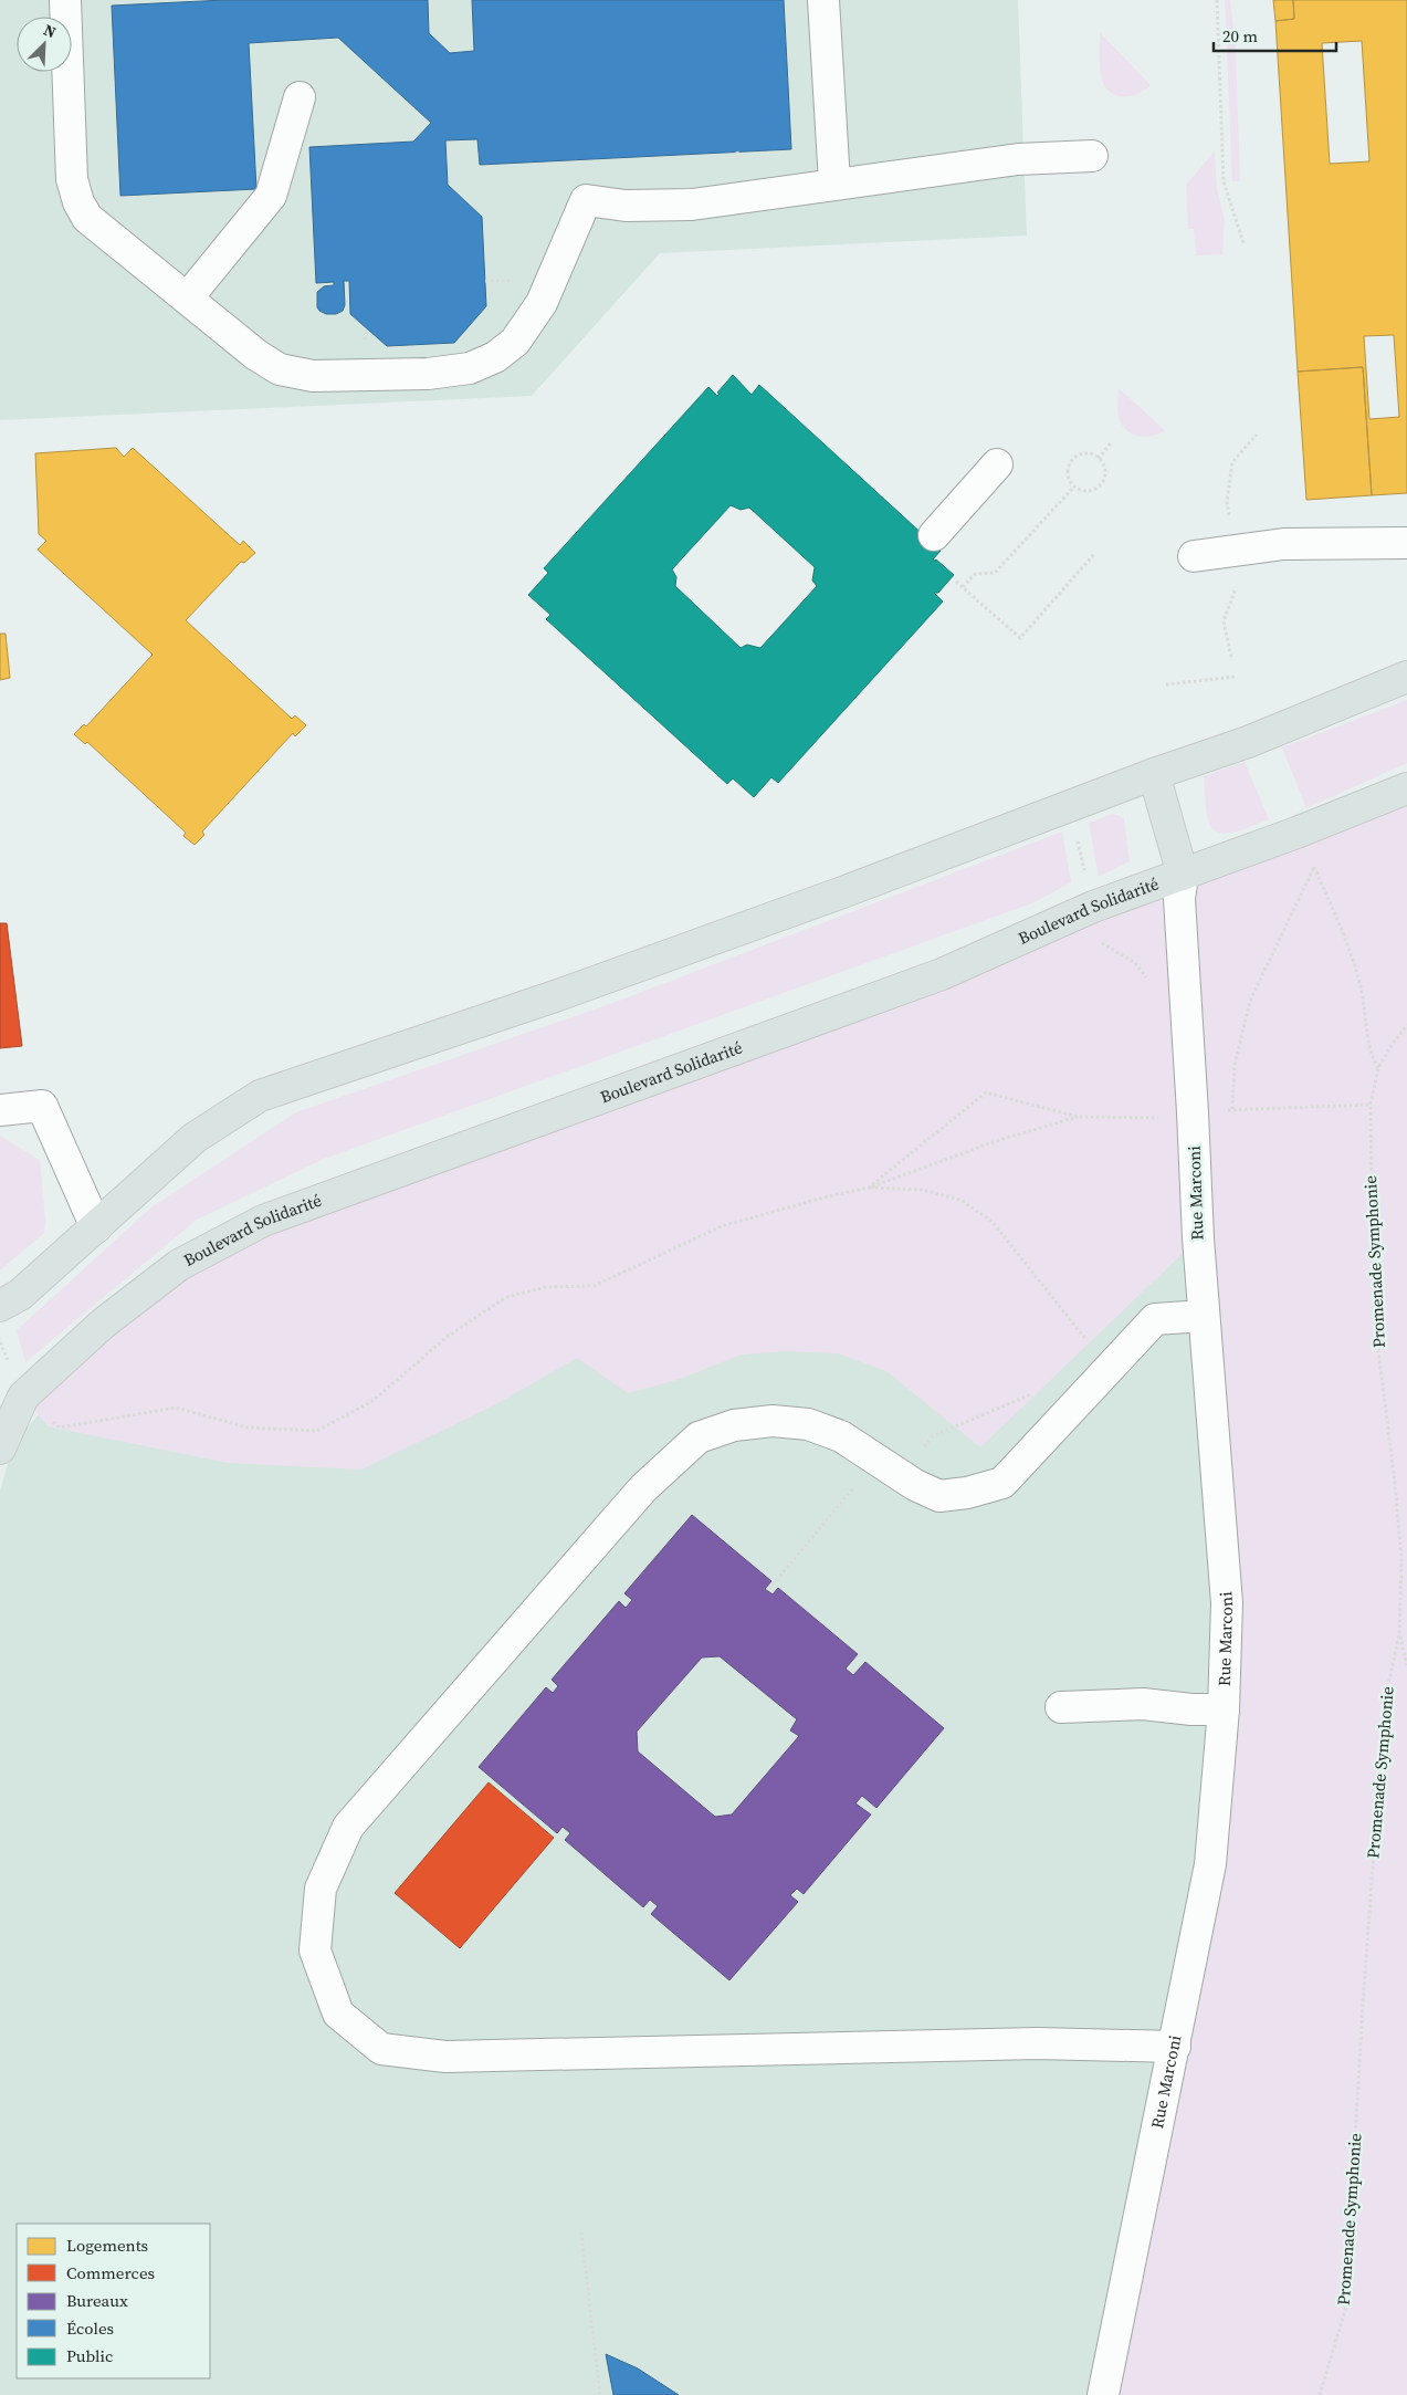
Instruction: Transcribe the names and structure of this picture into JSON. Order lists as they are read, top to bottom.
{
  "streets": {
    "main road": ["Boulevard Solidarité"],
    "street": ["Rue Marconi"],
    "path": ["Promenade Symphonie"]
  },
  "crossings": [
    ["Boulevard Solidarité", "Rue Marconi"]
  ],
  "legend": [
    "Logements",
    "Commerces",
    "Bureaux",
    "Écoles",
    "Public"
  ],
  "scale_bar": "20 m",
  "north": "top right"
}
